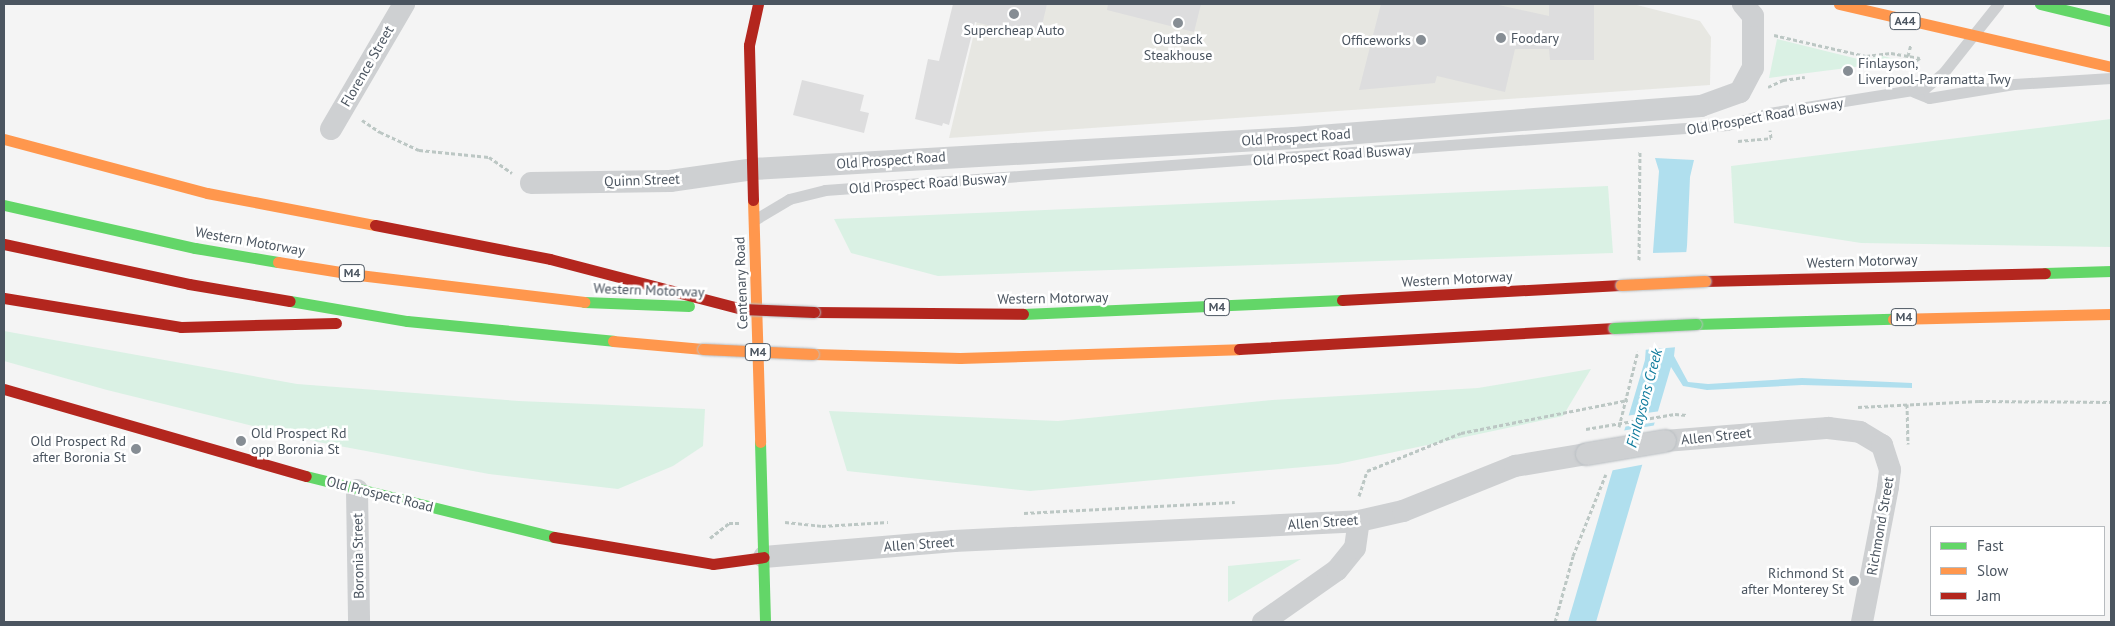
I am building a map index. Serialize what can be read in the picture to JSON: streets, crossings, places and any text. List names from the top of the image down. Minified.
{"streets":{"main road":["A44","Old Prospect Road","Western Motorway","M4","Centenary Road"],"street":["Florence Street","Quinn Street","Allen Street","Richmond Street","Boronia Street"],"lane":["Old Prospect Road Busway"]},"crossings":[["A44","Old Prospect Road Busway"],["Old Prospect Road Busway","Centenary Road"],["Old Prospect Road","Quinn Street"],["Old Prospect Road","Centenary Road"],["Old Prospect Road","Allen Street"],["Old Prospect Road","Boronia Street"],["Quinn Street","Centenary Road"],["Centenary Road","Allen Street"],["Allen Street","Richmond Street"]],"water":["Finlaysons Creek"],"places":["Supercheap Auto","Outback Steakhouse","Foodary","Officeworks","Finlayson, Liverpool-Parramatta Twy","Old Prospect Rd opp Boronia St","Old Prospect Rd after Boronia St","Richmond St after Monterey St"],"legend":["Fast","Slow","Jam"]}
